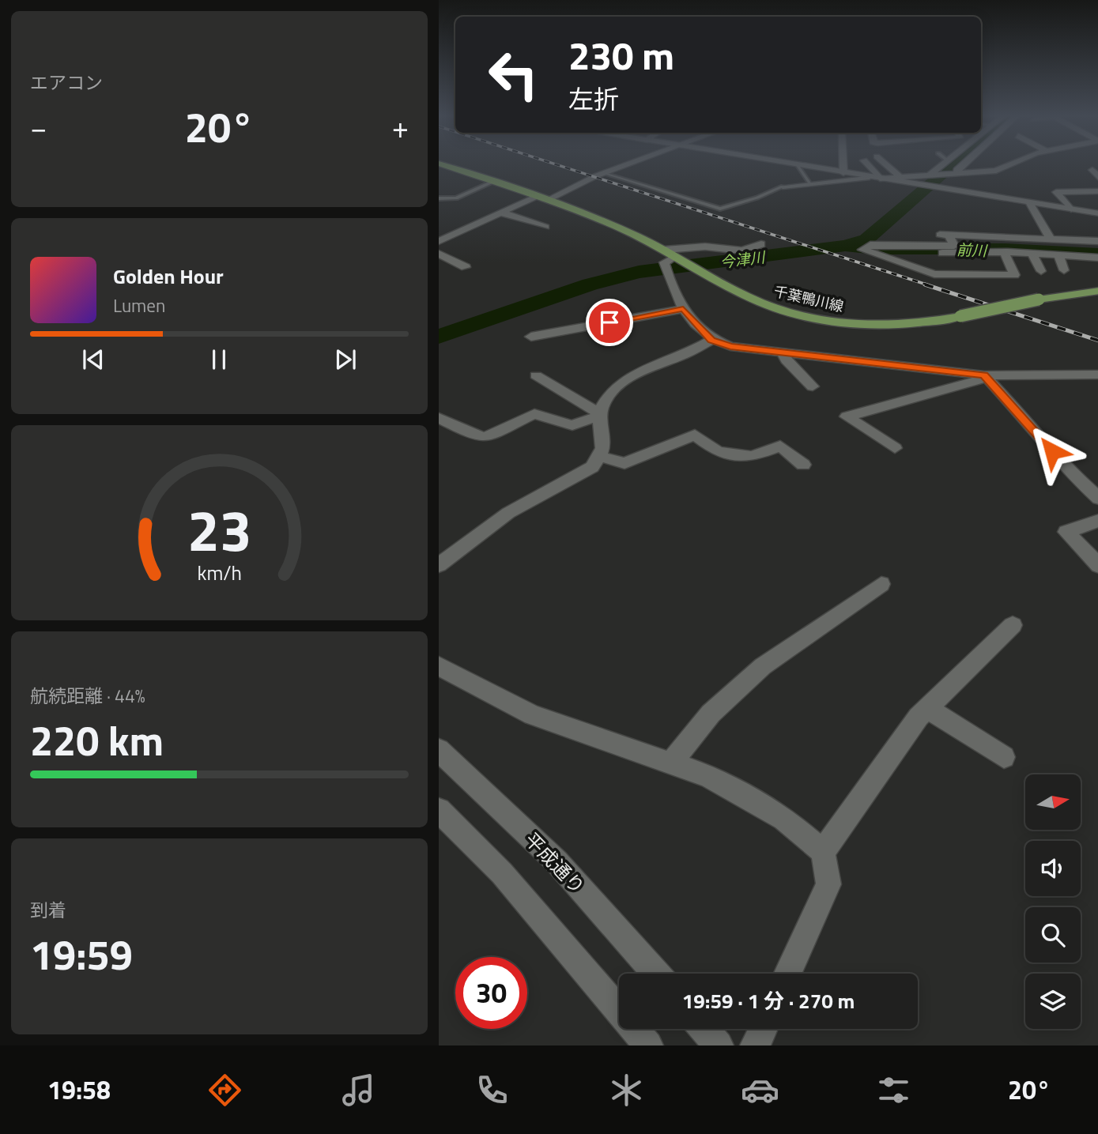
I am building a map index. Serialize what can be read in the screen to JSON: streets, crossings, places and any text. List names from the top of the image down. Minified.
{"streets":{"main road":["千葉鴨川線"],"street":["平成通り"]},"water":["前川","今津川"],"north":"right","page":{"tile":["エアコン",["航続距離 · 44%","220 km"],["到着","19:59"]],"turn":["230 m","左折"],"heat":["−","20°","+"],"song":["Golden Hour","Lumen"],"limit":"30","trip":"19:59 · 1 分 · 270 m","tabs":["19:58","20°"],"gauge":["23","km/h"]}}
